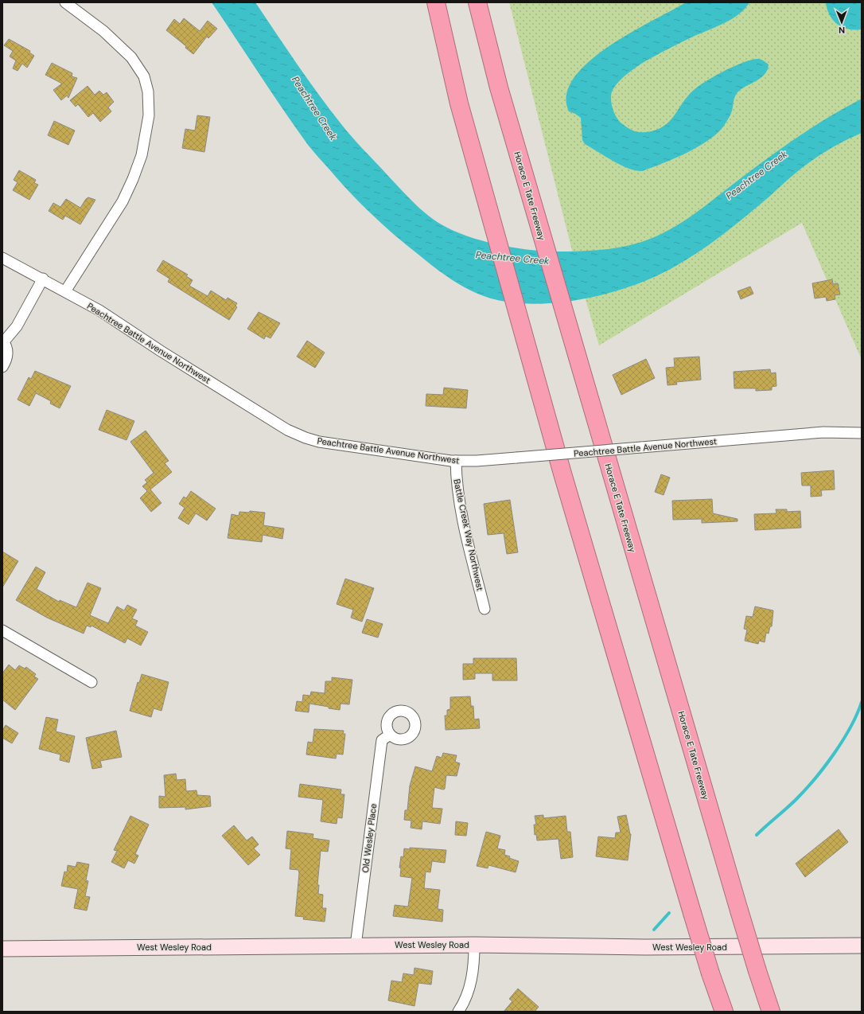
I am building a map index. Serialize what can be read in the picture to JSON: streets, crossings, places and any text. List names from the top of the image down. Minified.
{"streets":{"highway":["Horace E Tate Freeway"],"street":["Peachtree Battle Avenue Northwest","Battle Creek Way Northwest","Old Wesley Place","West Wesley Road"]},"crossings":[["Peachtree Battle Avenue Northwest","Battle Creek Way Northwest"],["Old Wesley Place","West Wesley Road"]],"water":["Peachtree Creek"],"north":"bottom"}
